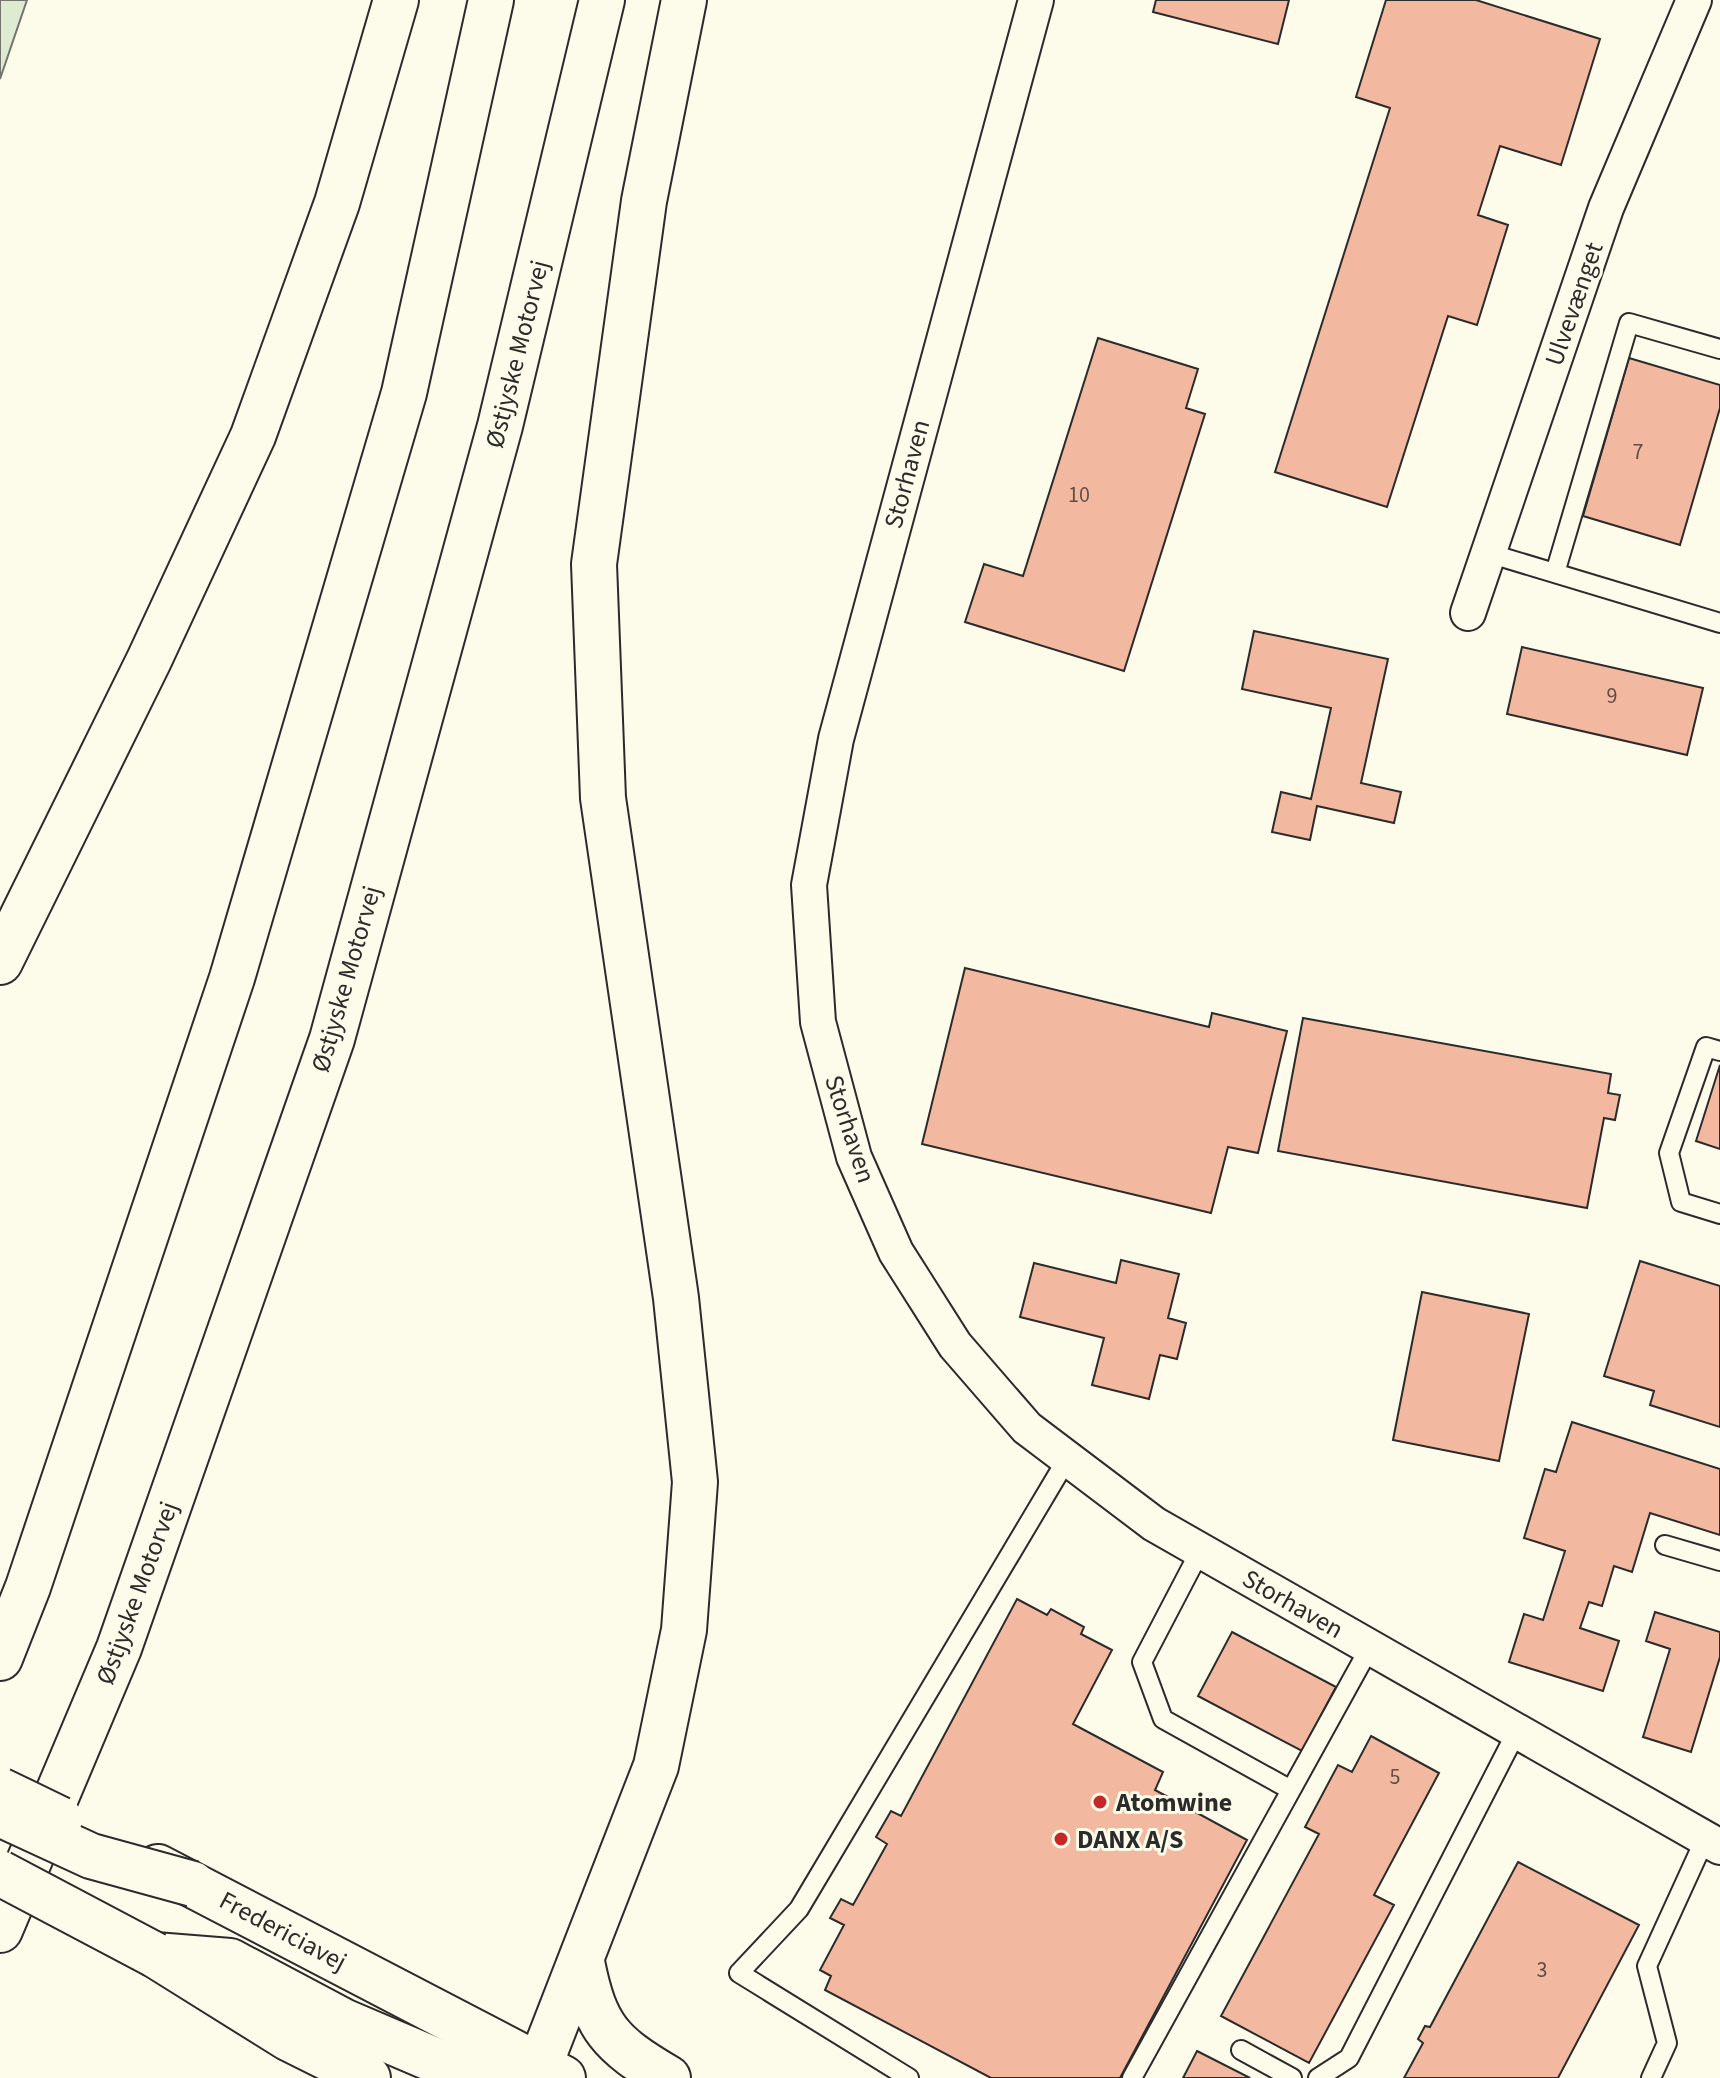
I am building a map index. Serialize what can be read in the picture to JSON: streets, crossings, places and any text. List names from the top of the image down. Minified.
{"streets":{"main road":["Østjyske Motorvej","Fredericiavej"],"street":["Ulvevænget","Storhaven"]},"places":["Atomwine","DANX A/S"],"house_numbers":["7","10","9","5","3"]}
